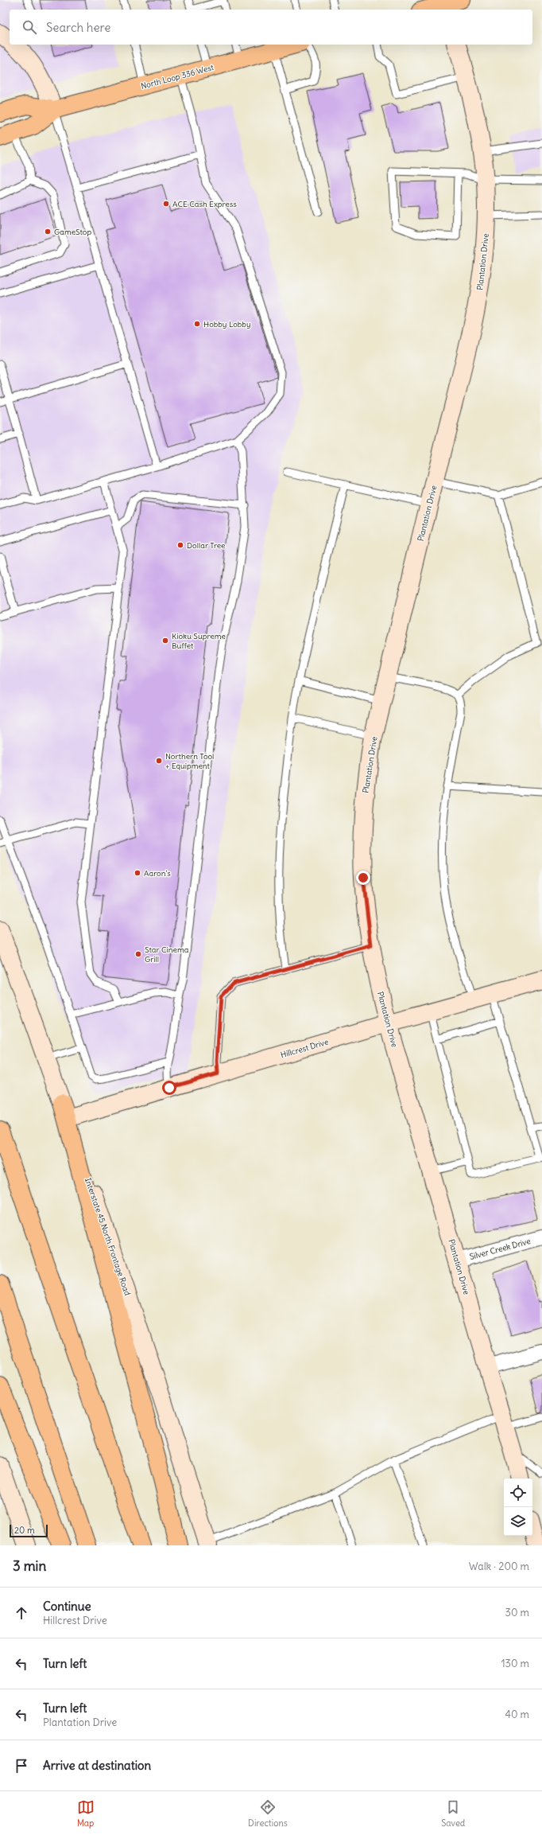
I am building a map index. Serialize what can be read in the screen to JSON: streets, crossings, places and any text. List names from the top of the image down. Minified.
{"streets":{"main road":["North Loop 336 West"],"street":["Plantation Drive","Hillcrest Drive","Interstate 45 North Frontage Road","Silver Creek Drive"]},"crossings":[["Plantation Drive","Hillcrest Drive"],["Plantation Drive","Silver Creek Drive"],["Hillcrest Drive","Interstate 45 North Frontage Road"]],"places":["ACE Cash Express","GameStop","Hobby Lobby","Dollar Tree","Kioku Supreme Buffet","Northern Tool + Equipment","Aaron's","Star Cinema Grill"],"scale_bar":"20 m","page":{"search":"Search here","scale":"20 m","heading":["3 min","Walk · 200 m"],"list":[["Continue","Hillcrest Drive","30 m"],["Turn left","130 m"],["Turn left","Plantation Drive","40 m"],"Arrive at destination"],"nav":["Map","Directions","Saved"]}}
